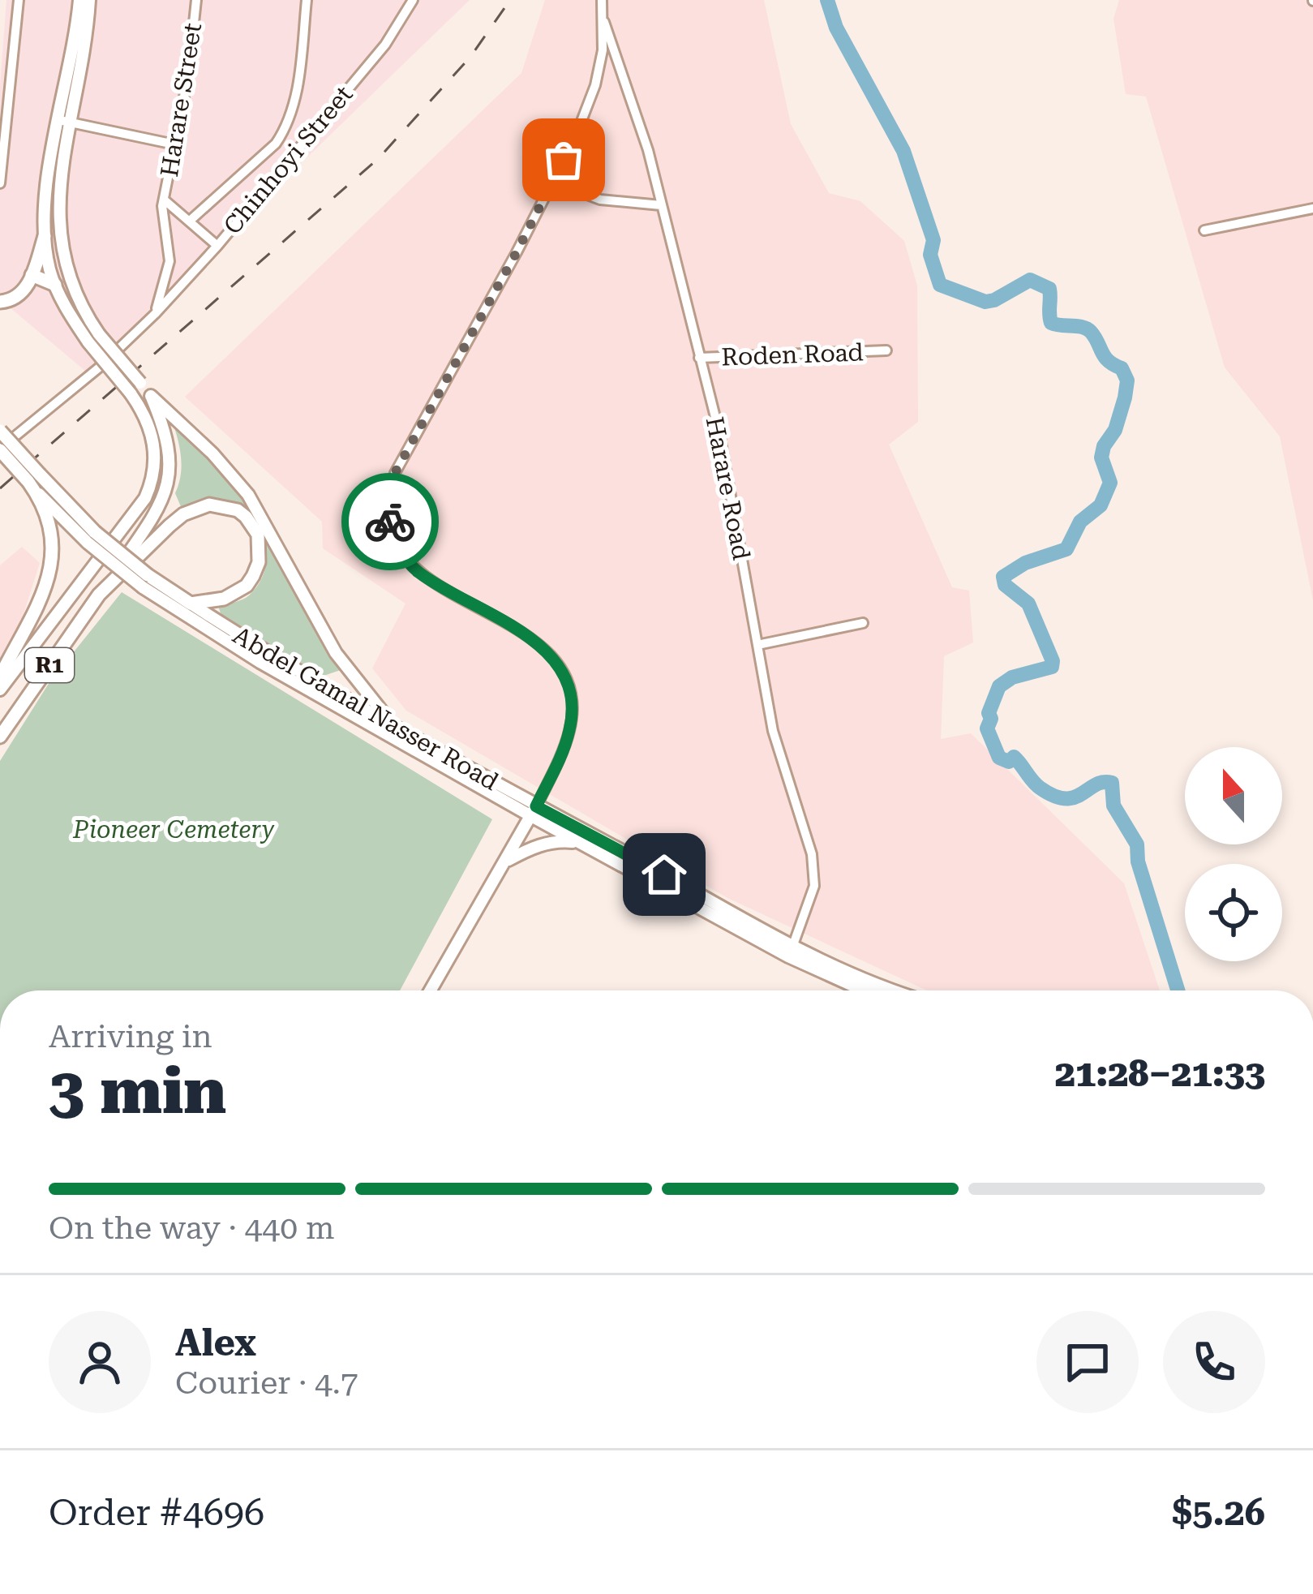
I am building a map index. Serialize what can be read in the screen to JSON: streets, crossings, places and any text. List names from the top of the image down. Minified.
{"streets":{"highway":["R1","Abdel Gamal Nasser Road"],"street":["Harare Street","Chinhoyi Street","Roden Road","Harare Road"]},"crossings":[["Harare Street","Chinhoyi Street"],["Chinhoyi Street","Abdel Gamal Nasser Road"],["Roden Road","Harare Road"],["Harare Road","Abdel Gamal Nasser Road"]],"parks":["Pioneer Cemetery"],"north":"top","page":{"heading":["3 min","Arriving in","21:28–21:33"],"panel":["Alex","Courier · 4.7","Order #4696","$5.26"],"bar":"On the way · 440 m"}}
